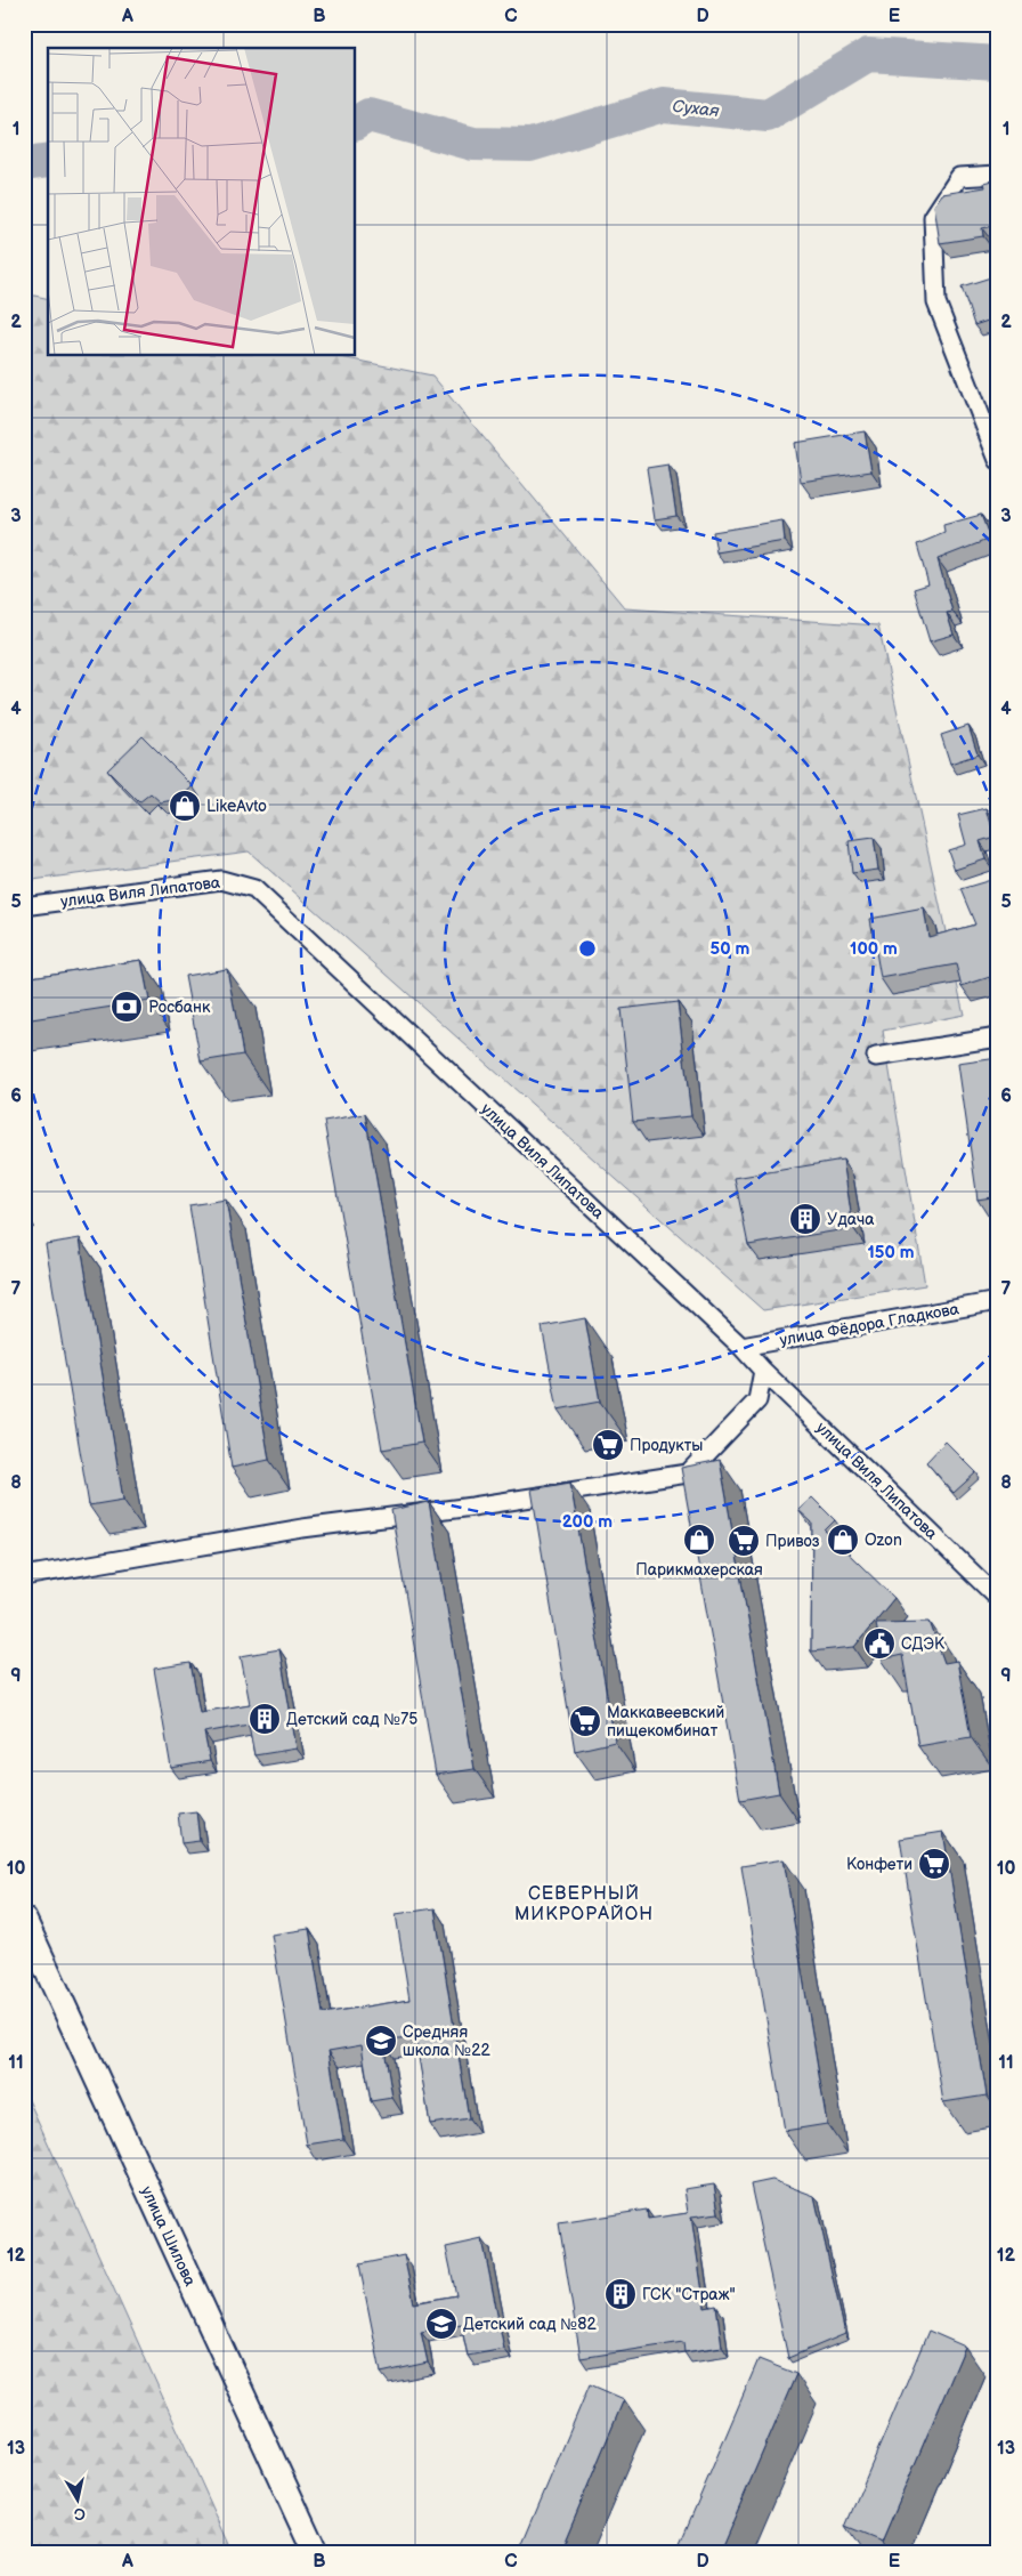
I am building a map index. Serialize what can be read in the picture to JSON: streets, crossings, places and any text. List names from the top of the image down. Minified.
{"streets":{"main road":["улица Шилова"],"street":["улица Виля Липатова","улица Фёдора Гладкова"]},"crossings":[["улица Виля Липатова","улица Фёдора Гладкова"]],"districts":["СЕВЕРНЫЙ МИКРОРАЙОН"],"water":["Сухая"],"places":{"shop":["LikeAvto","Парикмахерская","Ozon"],"bank":["Росбанк"],"building":["Удача","Детский сад №75","ГСК \"Страж\""],"supermarket":["Продукты","Привоз","Маккавеевский пищекомбинат","Конфети"],"public building":["СДЭК"],"school or university":["Средняя школа №22","Детский сад №82"]},"north":"bottom","grid":{"columns":["A","B","C","D","E"],"rows":["1","2","3","4","5","6","7","8","9","10","11","12","13"]},"rings":["50 m","100 m","150 m","200 m"]}
